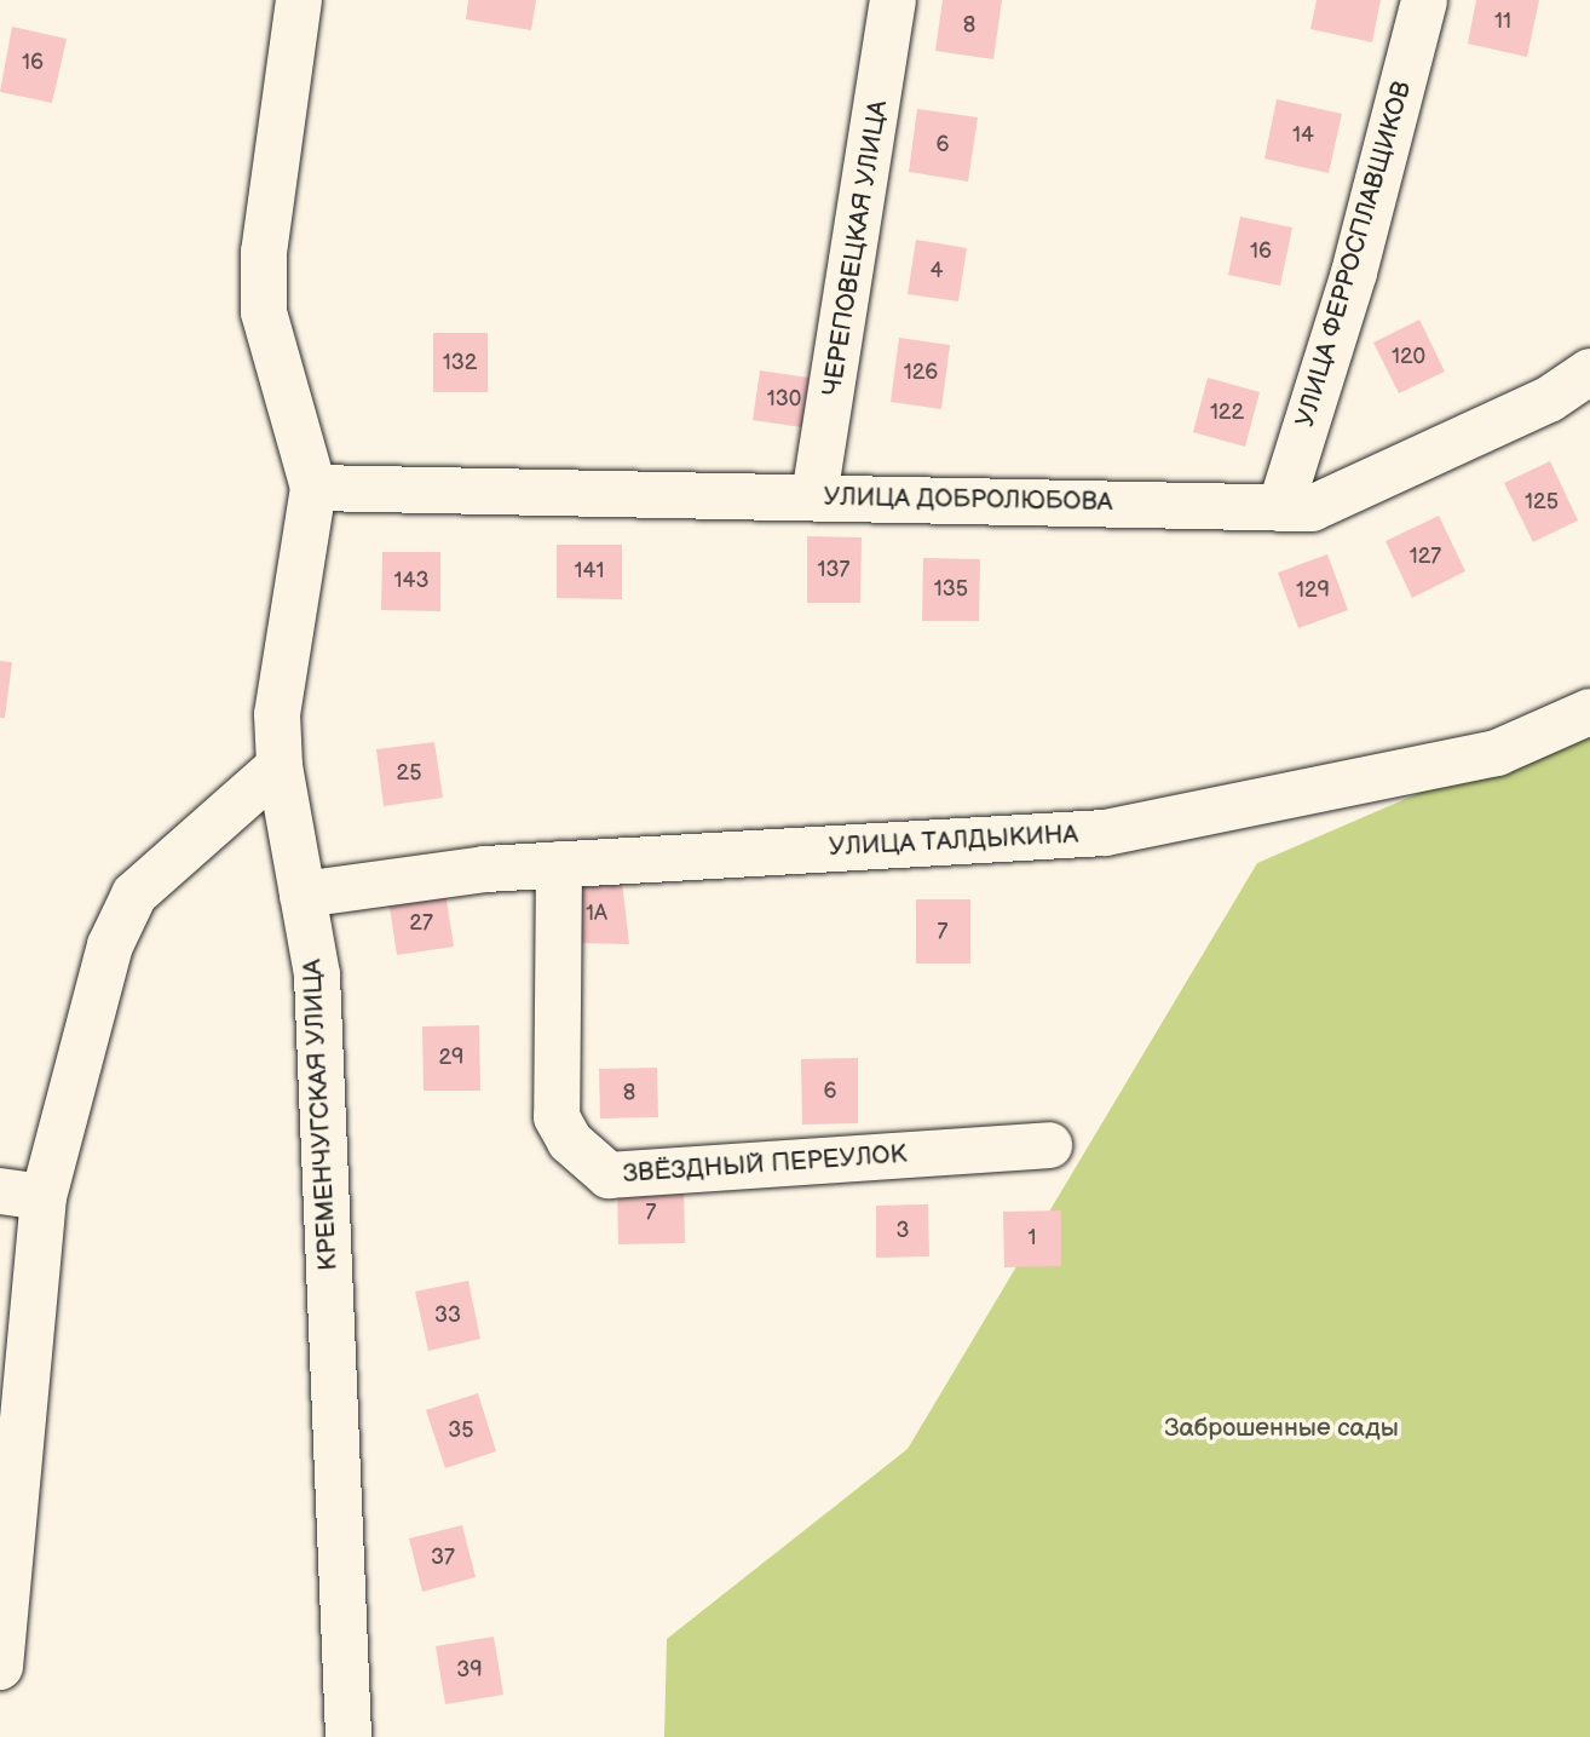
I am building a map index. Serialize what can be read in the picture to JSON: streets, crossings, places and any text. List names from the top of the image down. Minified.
{"streets":{"street":["ЧЕРЕПОВЕЦКАЯ УЛИЦА","УЛИЦА ФЕРРОСПЛАВЩИКОВ","УЛИЦА ДОБРОЛЮБОВА","УЛИЦА ТАЛДЫКИНА","КРЕМЕНЧУГСКАЯ УЛИЦА","ЗВЁЗДНЫЙ ПЕРЕУЛОК"]},"crossings":[["ЧЕРЕПОВЕЦКАЯ УЛИЦА","УЛИЦА ДОБРОЛЮБОВА"],["УЛИЦА ФЕРРОСПЛАВЩИКОВ","УЛИЦА ДОБРОЛЮБОВА"],["УЛИЦА ДОБРОЛЮБОВА","КРЕМЕНЧУГСКАЯ УЛИЦА"],["УЛИЦА ТАЛДЫКИНА","КРЕМЕНЧУГСКАЯ УЛИЦА"],["УЛИЦА ТАЛДЫКИНА","ЗВЁЗДНЫЙ ПЕРЕУЛОК"]],"parks":["Заброшенные сады"],"house_numbers":["11","8","16","14","6","16","4","120","132","126","130","122","125","127","137","141","143","135","129","25","1А","27","7","29","6","8","7","3","1","33","35","37","39"]}
